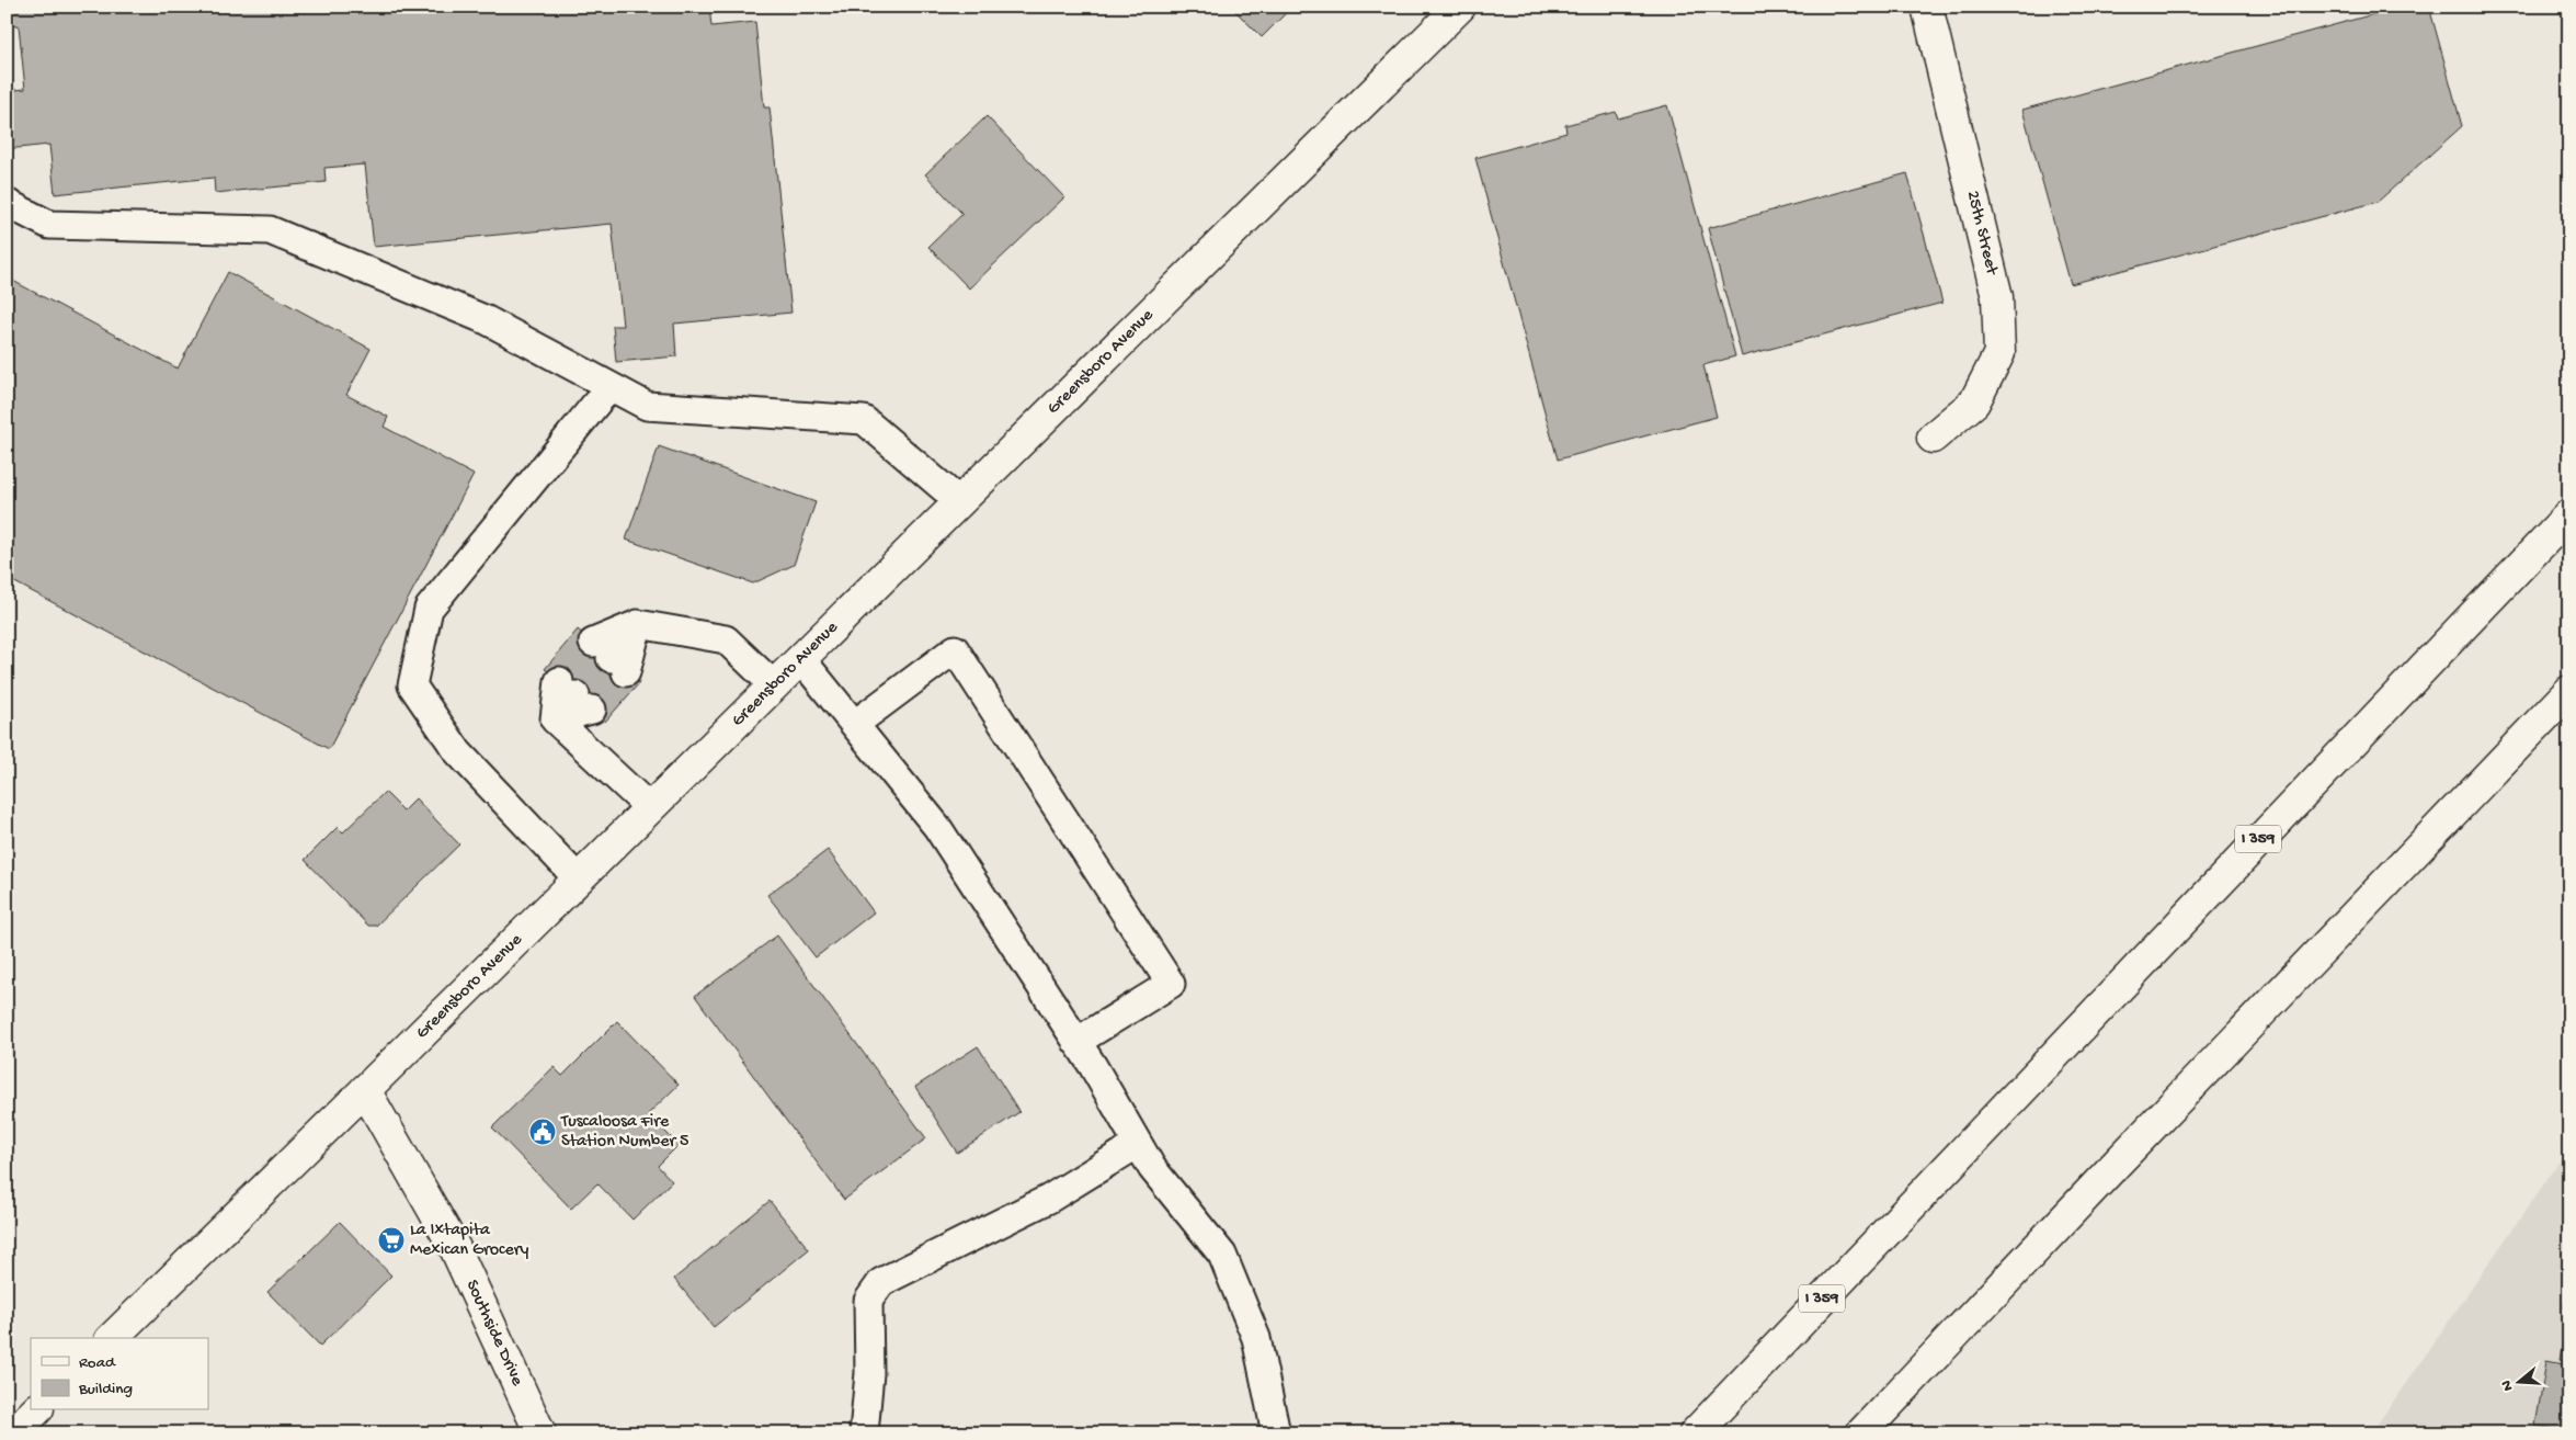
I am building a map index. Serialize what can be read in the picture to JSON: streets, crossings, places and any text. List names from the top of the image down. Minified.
{"streets":{"main road":["25th Street","Greensboro Avenue","I 359","Southside Drive"]},"crossings":[["Greensboro Avenue","Southside Drive"]],"places":{"public building":["Tuscaloosa Fire Station Number 5"],"supermarket":["La Ixtapita Mexican Grocery"]},"legend":["Road","Building"],"north":"left"}
